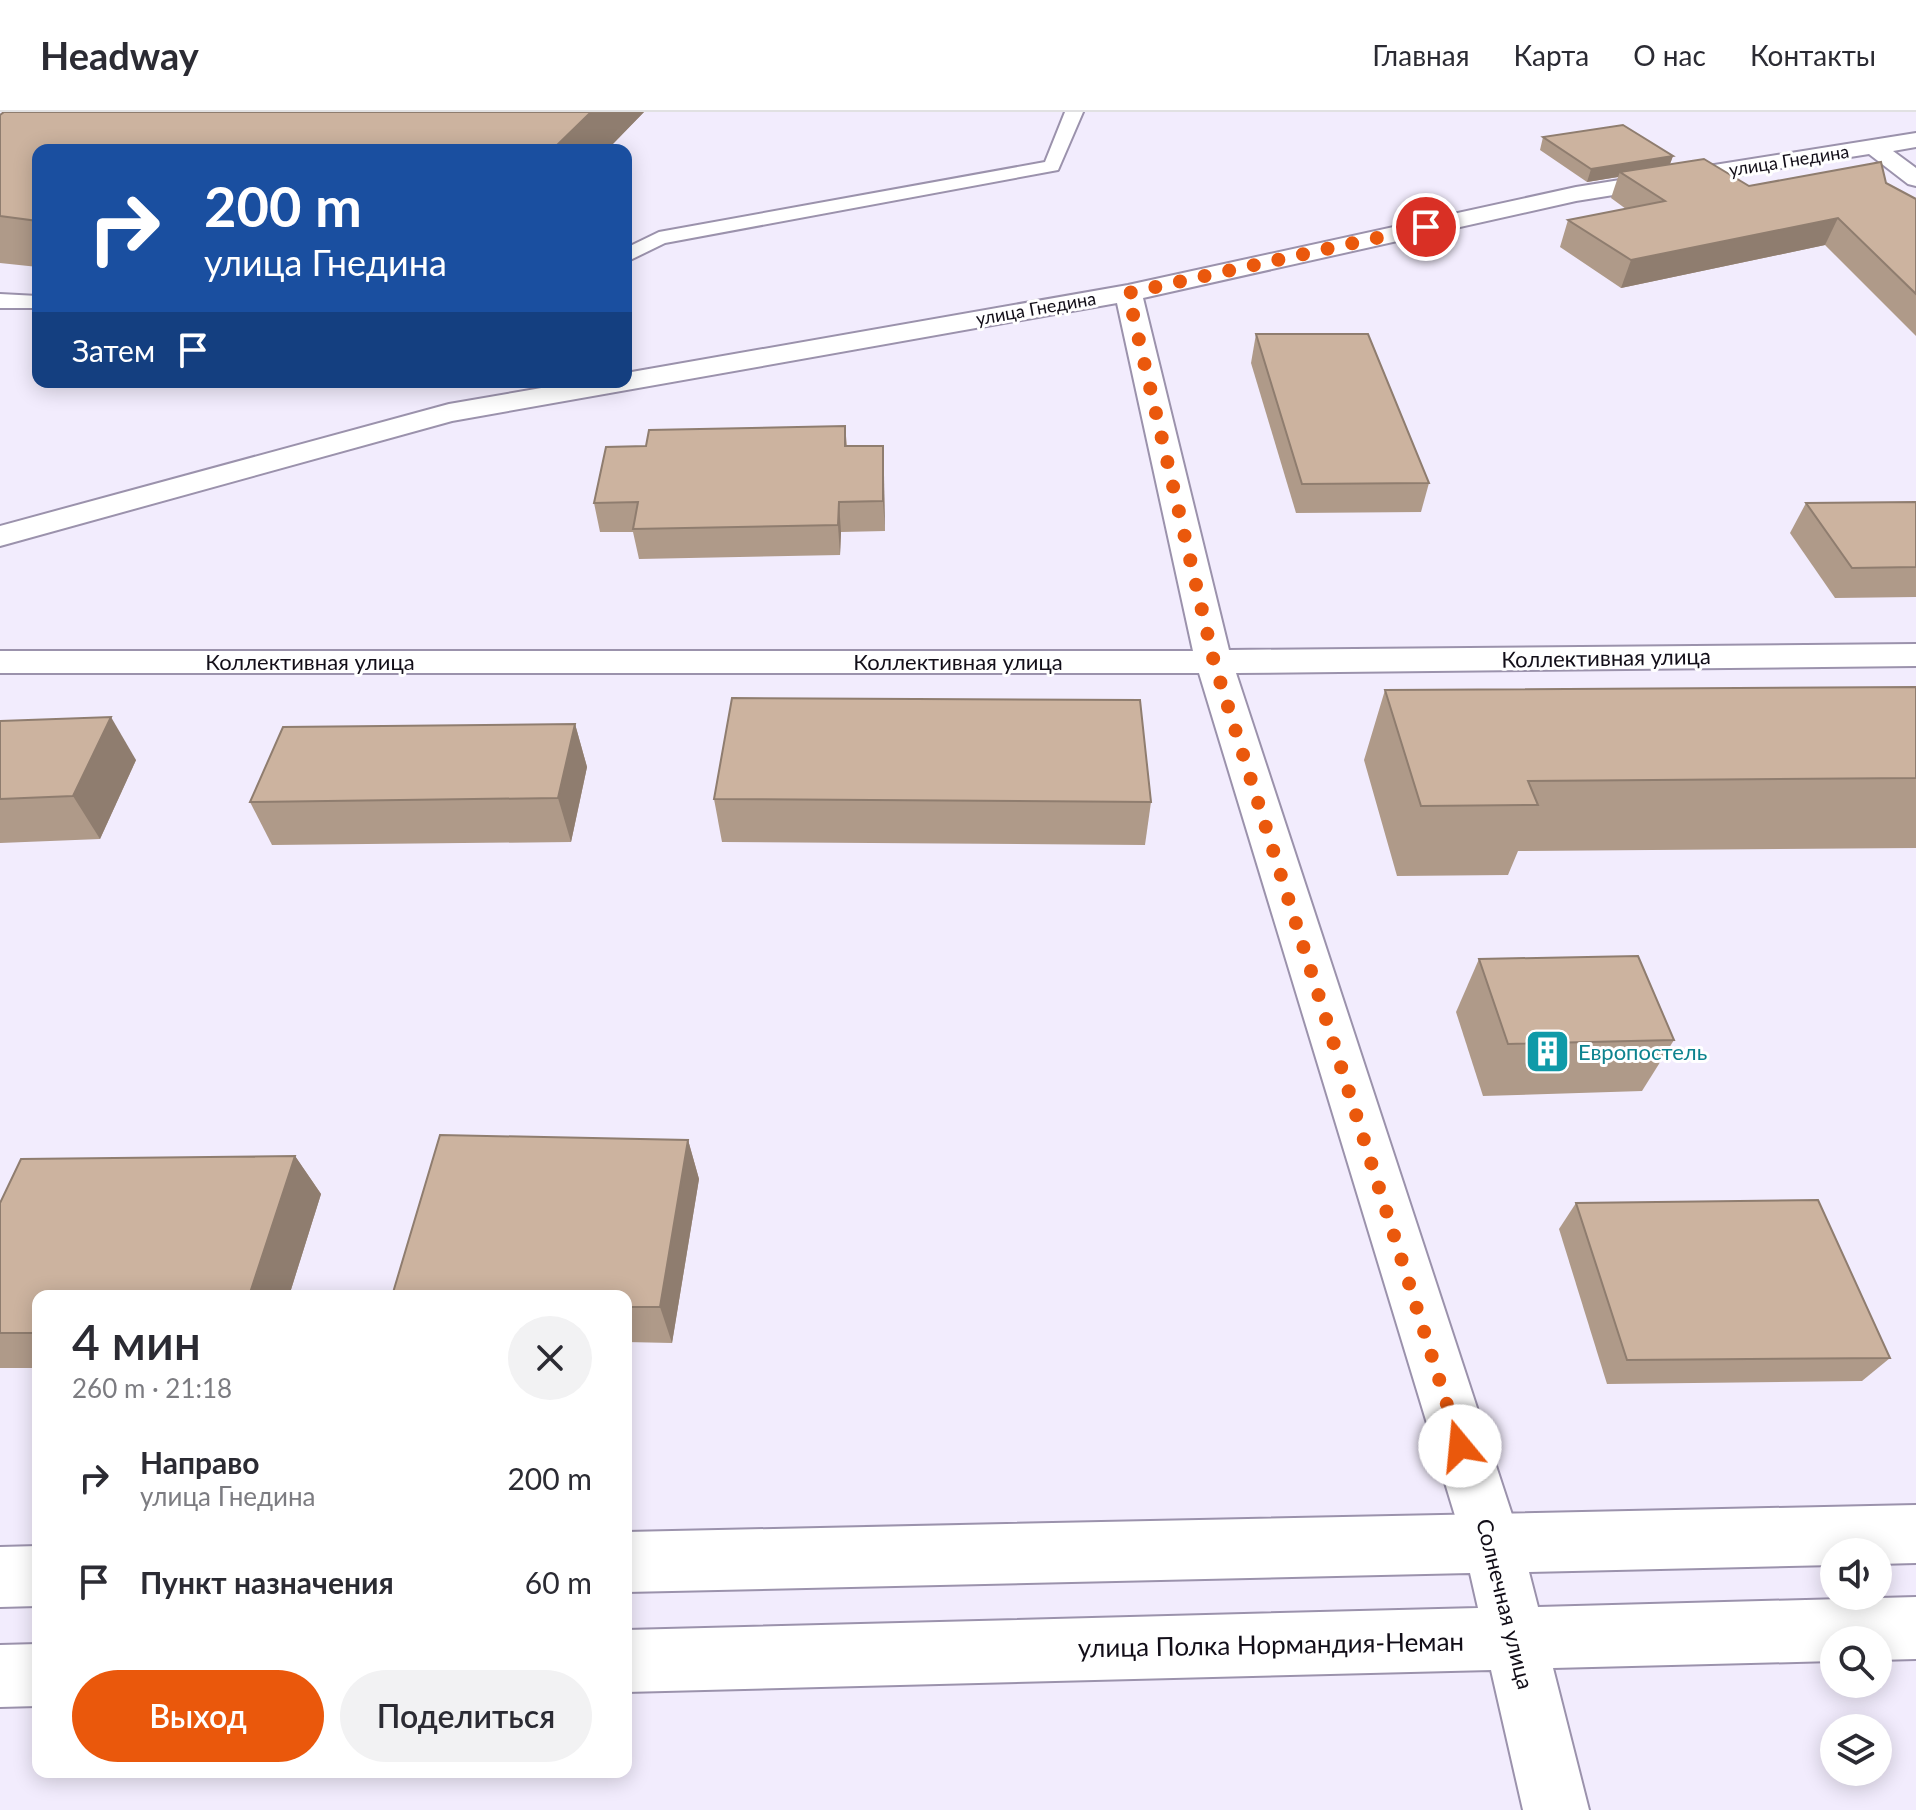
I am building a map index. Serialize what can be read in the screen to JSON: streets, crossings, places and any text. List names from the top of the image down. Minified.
{"streets":{"street":["улица Гнедина","Коллективная улица","Солнечная улица","улица Полка Нормандия-Неман"]},"crossings":[["улица Гнедина","Солнечная улица"],["Коллективная улица","Солнечная улица"],["Солнечная улица","улица Полка Нормандия-Неман"]],"places":{"building":["Европостель"]},"page":{"header":"Headway","nav":["Главная","Карта","О нас","Контакты"],"turn":["200 m","улица Гнедина"],"then":"Затем","heading":["4 мин","260 m · 21:18"],"list":[{"name":"Направо","note":"улица Гнедина","value":"200 m"},{"name":"Пункт назначения","value":"60 m"}],"buttons":["Выход","Поделиться"]}}
